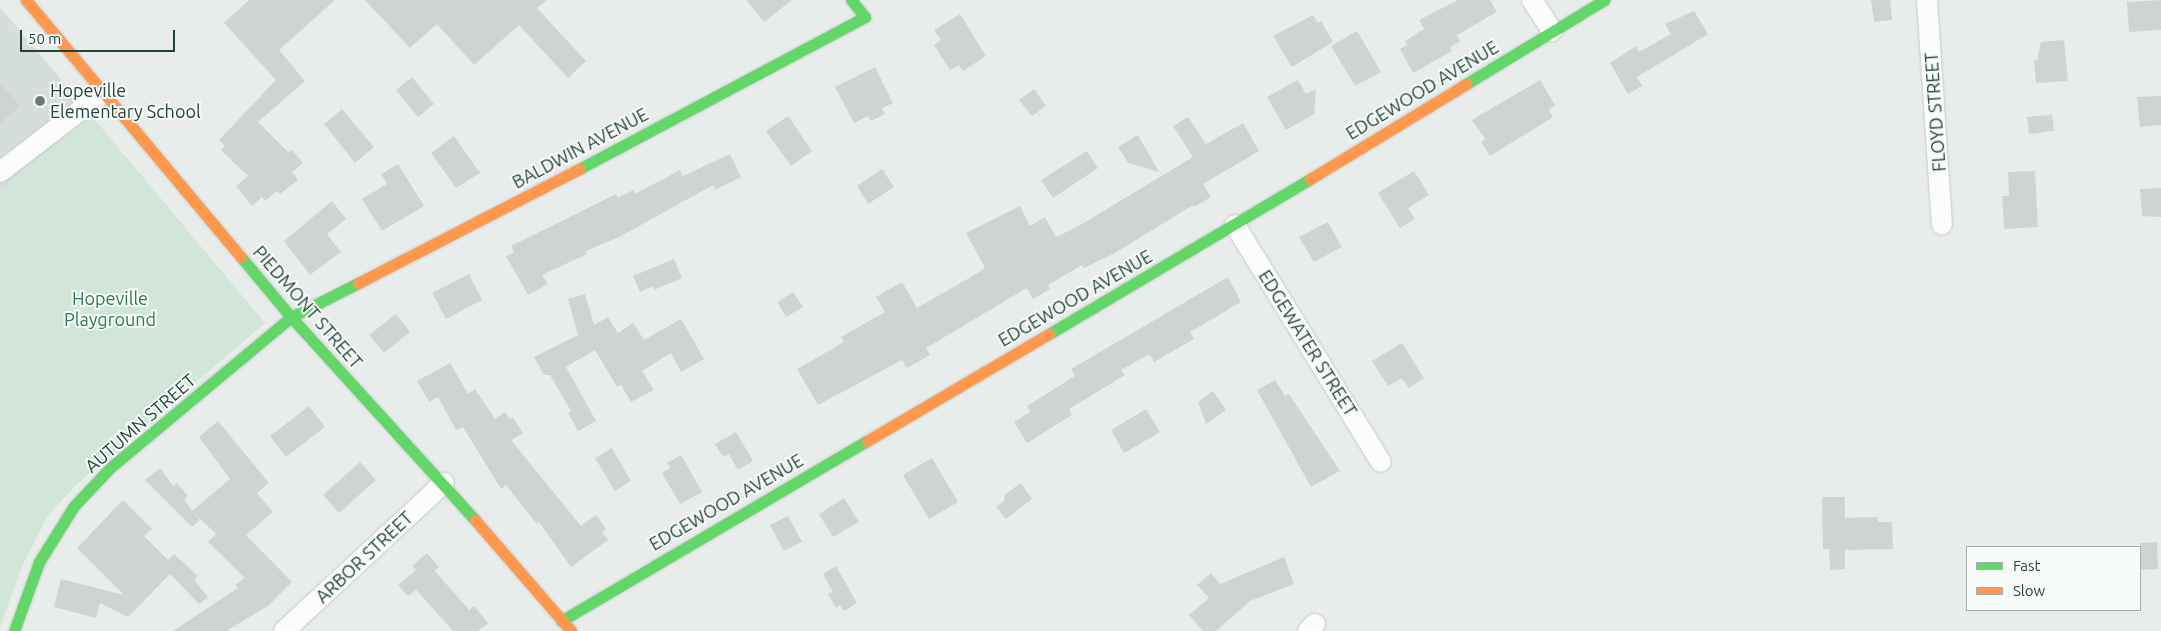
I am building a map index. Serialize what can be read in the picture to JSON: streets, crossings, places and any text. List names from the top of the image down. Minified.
{"streets":{"street":["EDGEWOOD AVENUE","FLOYD STREET","BALDWIN AVENUE","PIEDMONT STREET","EDGEWATER STREET","AUTUMN STREET","ARBOR STREET"]},"crossings":[["EDGEWOOD AVENUE","PIEDMONT STREET"],["EDGEWOOD AVENUE","EDGEWATER STREET"],["BALDWIN AVENUE","PIEDMONT STREET"],["BALDWIN AVENUE","AUTUMN STREET"],["PIEDMONT STREET","AUTUMN STREET"],["PIEDMONT STREET","ARBOR STREET"]],"parks":["Hopeville Playground"],"places":["Hopeville Elementary School"],"legend":["Fast","Slow"],"scale_bar":"50 m"}
